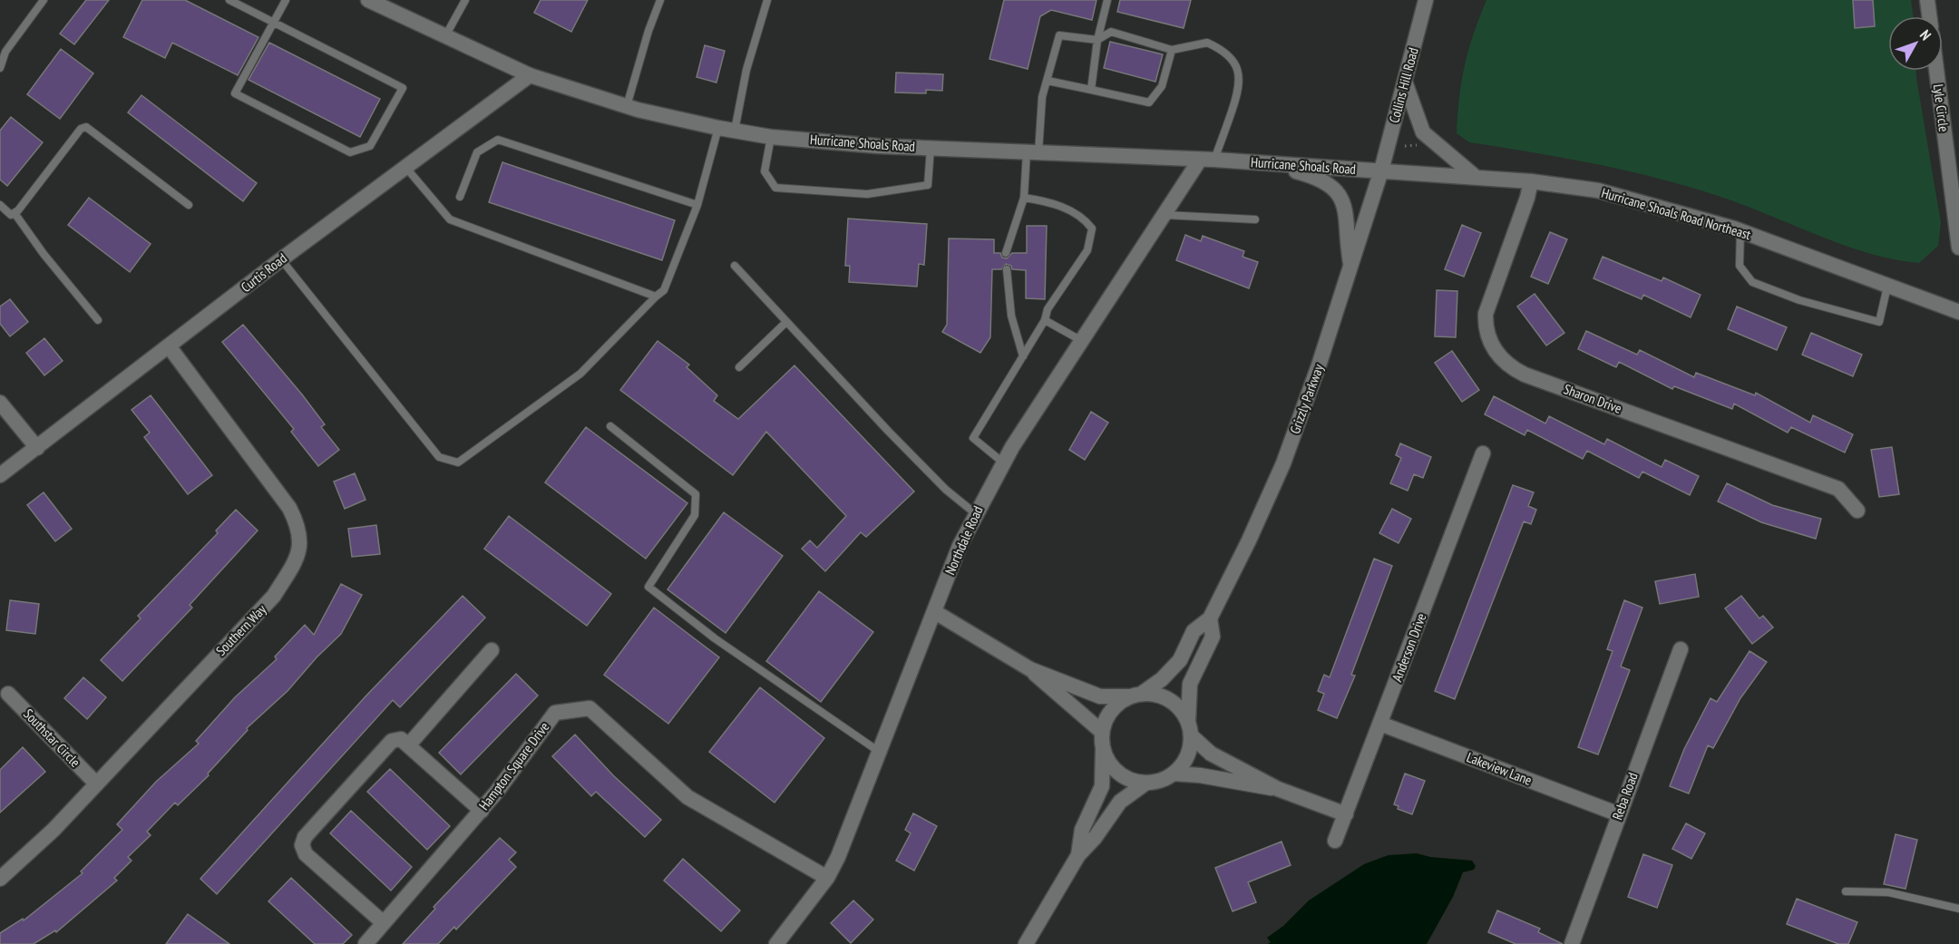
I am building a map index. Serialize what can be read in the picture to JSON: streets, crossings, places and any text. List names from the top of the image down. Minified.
{"streets":{"street":["Collins Hill Road","Lyle Circle","Hurricane Shoals Road","Hurricane Shoals Road Northeast","Curtis Road","Grizzly Parkway","Sharon Drive","Northdale Road","Southern Way","Anderson Drive","Southstar Circle","Hampton Square Drive","Lakeview Lane","Reba Road"]},"crossings":[["Collins Hill Road","Hurricane Shoals Road"],["Collins Hill Road","Hurricane Shoals Road Northeast"],["Collins Hill Road","Grizzly Parkway"],["Hurricane Shoals Road","Hurricane Shoals Road Northeast"],["Hurricane Shoals Road","Curtis Road"],["Hurricane Shoals Road","Grizzly Parkway"],["Hurricane Shoals Road","Northdale Road"],["Hurricane Shoals Road Northeast","Grizzly Parkway"],["Hurricane Shoals Road Northeast","Sharon Drive"],["Curtis Road","Southern Way"],["Northdale Road","Hampton Square Drive"],["Southern Way","Southstar Circle"],["Anderson Drive","Lakeview Lane"],["Lakeview Lane","Reba Road"]],"north":"top right"}
